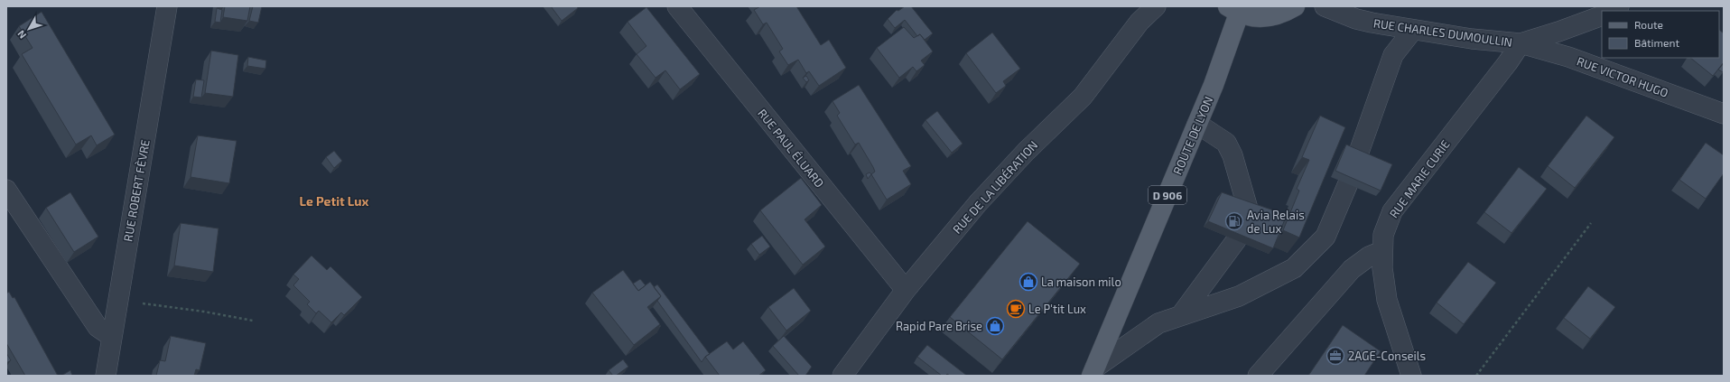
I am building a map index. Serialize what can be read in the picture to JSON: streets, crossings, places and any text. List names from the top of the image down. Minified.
{"streets":{"main road":["ROUTE DE LYON","D 906"],"street":["RUE CHARLES DUMOULLIN","RUE VICTOR HUGO","RUE PAUL ÉLUARD","RUE MARIE CURIE","RUE DE LA LIBÉRATION","RUE ROBERT FÈVRE"]},"crossings":[["RUE CHARLES DUMOULLIN","RUE VICTOR HUGO"],["RUE CHARLES DUMOULLIN","RUE MARIE CURIE"],["RUE VICTOR HUGO","RUE MARIE CURIE"],["RUE PAUL ÉLUARD","RUE DE LA LIBÉRATION"]],"districts":["Le Petit Lux"],"places":{"fuel station":["Avia Relais de Lux"],"shop":["La maison milo","Rapid Pare Brise"],"cafe":["Le P'tit Lux"],"office":["2AGE-Conseils"]},"legend":["Route","Bâtiment"],"north":"bottom left"}
